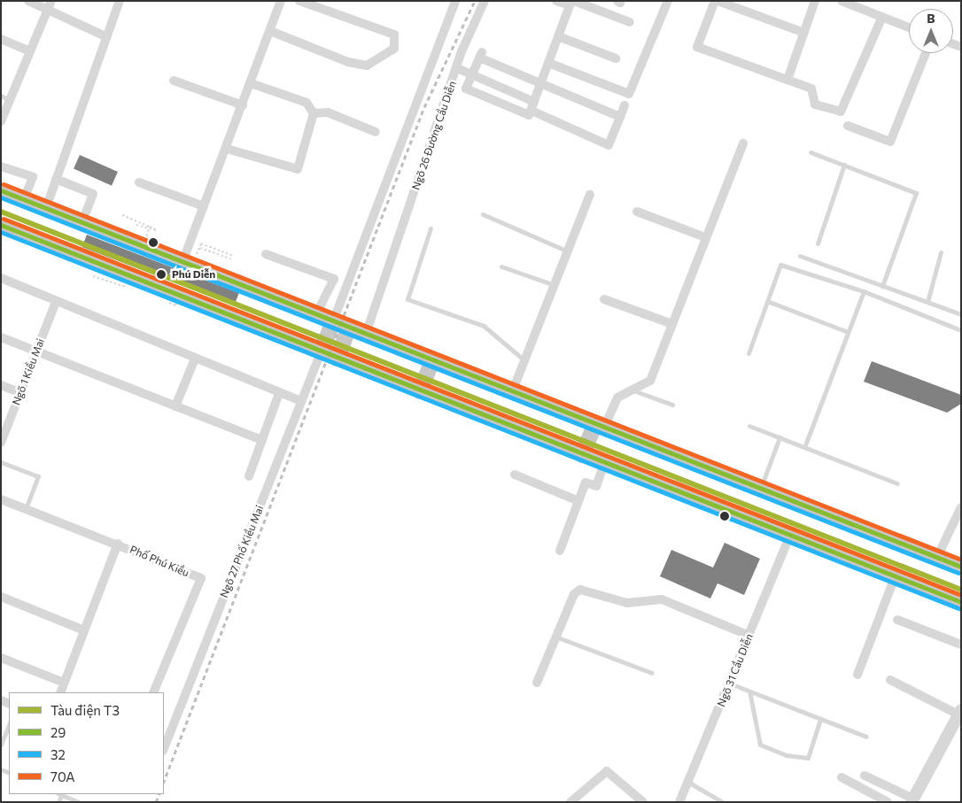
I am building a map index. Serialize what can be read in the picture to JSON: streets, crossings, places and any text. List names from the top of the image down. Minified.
{"streets":{"street":["Ngõ 26 Đường Cầu Diễn","Ngõ 1 Kiều Mai","Ngõ 27 Phố Kiều Mai","Phố Phú Kiều","Ngõ 31 Cầu Diễn"]},"places":["Phú Diễn"],"lines":["transit line 70A","transit line 29","transit line 32","metro line T3"],"legend":["Tàu điện T3","29","32","70A"],"north":"top"}
